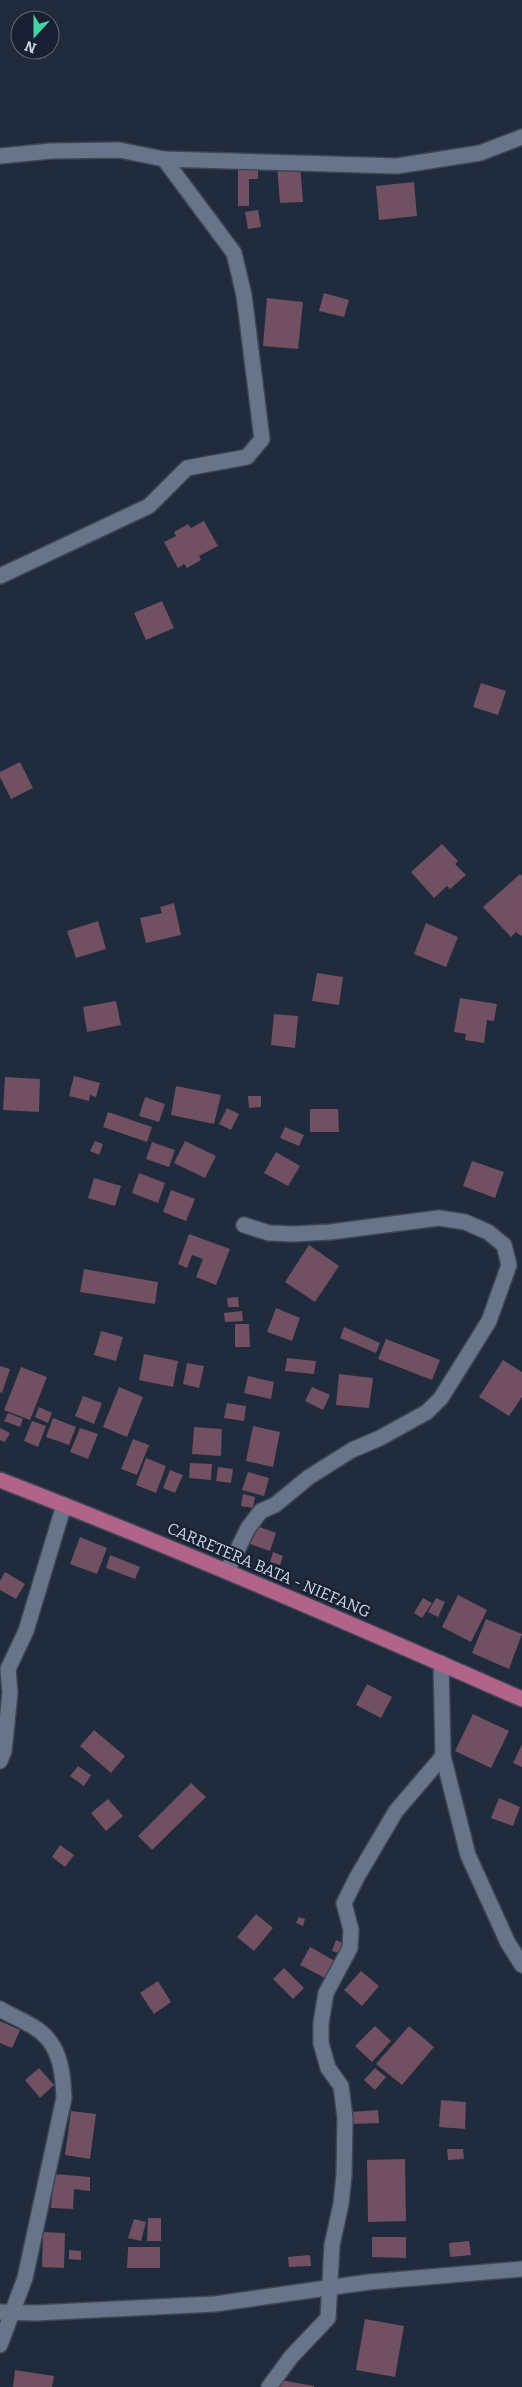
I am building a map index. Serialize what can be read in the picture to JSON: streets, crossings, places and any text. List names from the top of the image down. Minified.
{"streets":{"main road":["CARRETERA BATA - NIEFANG"]},"north":"bottom"}
